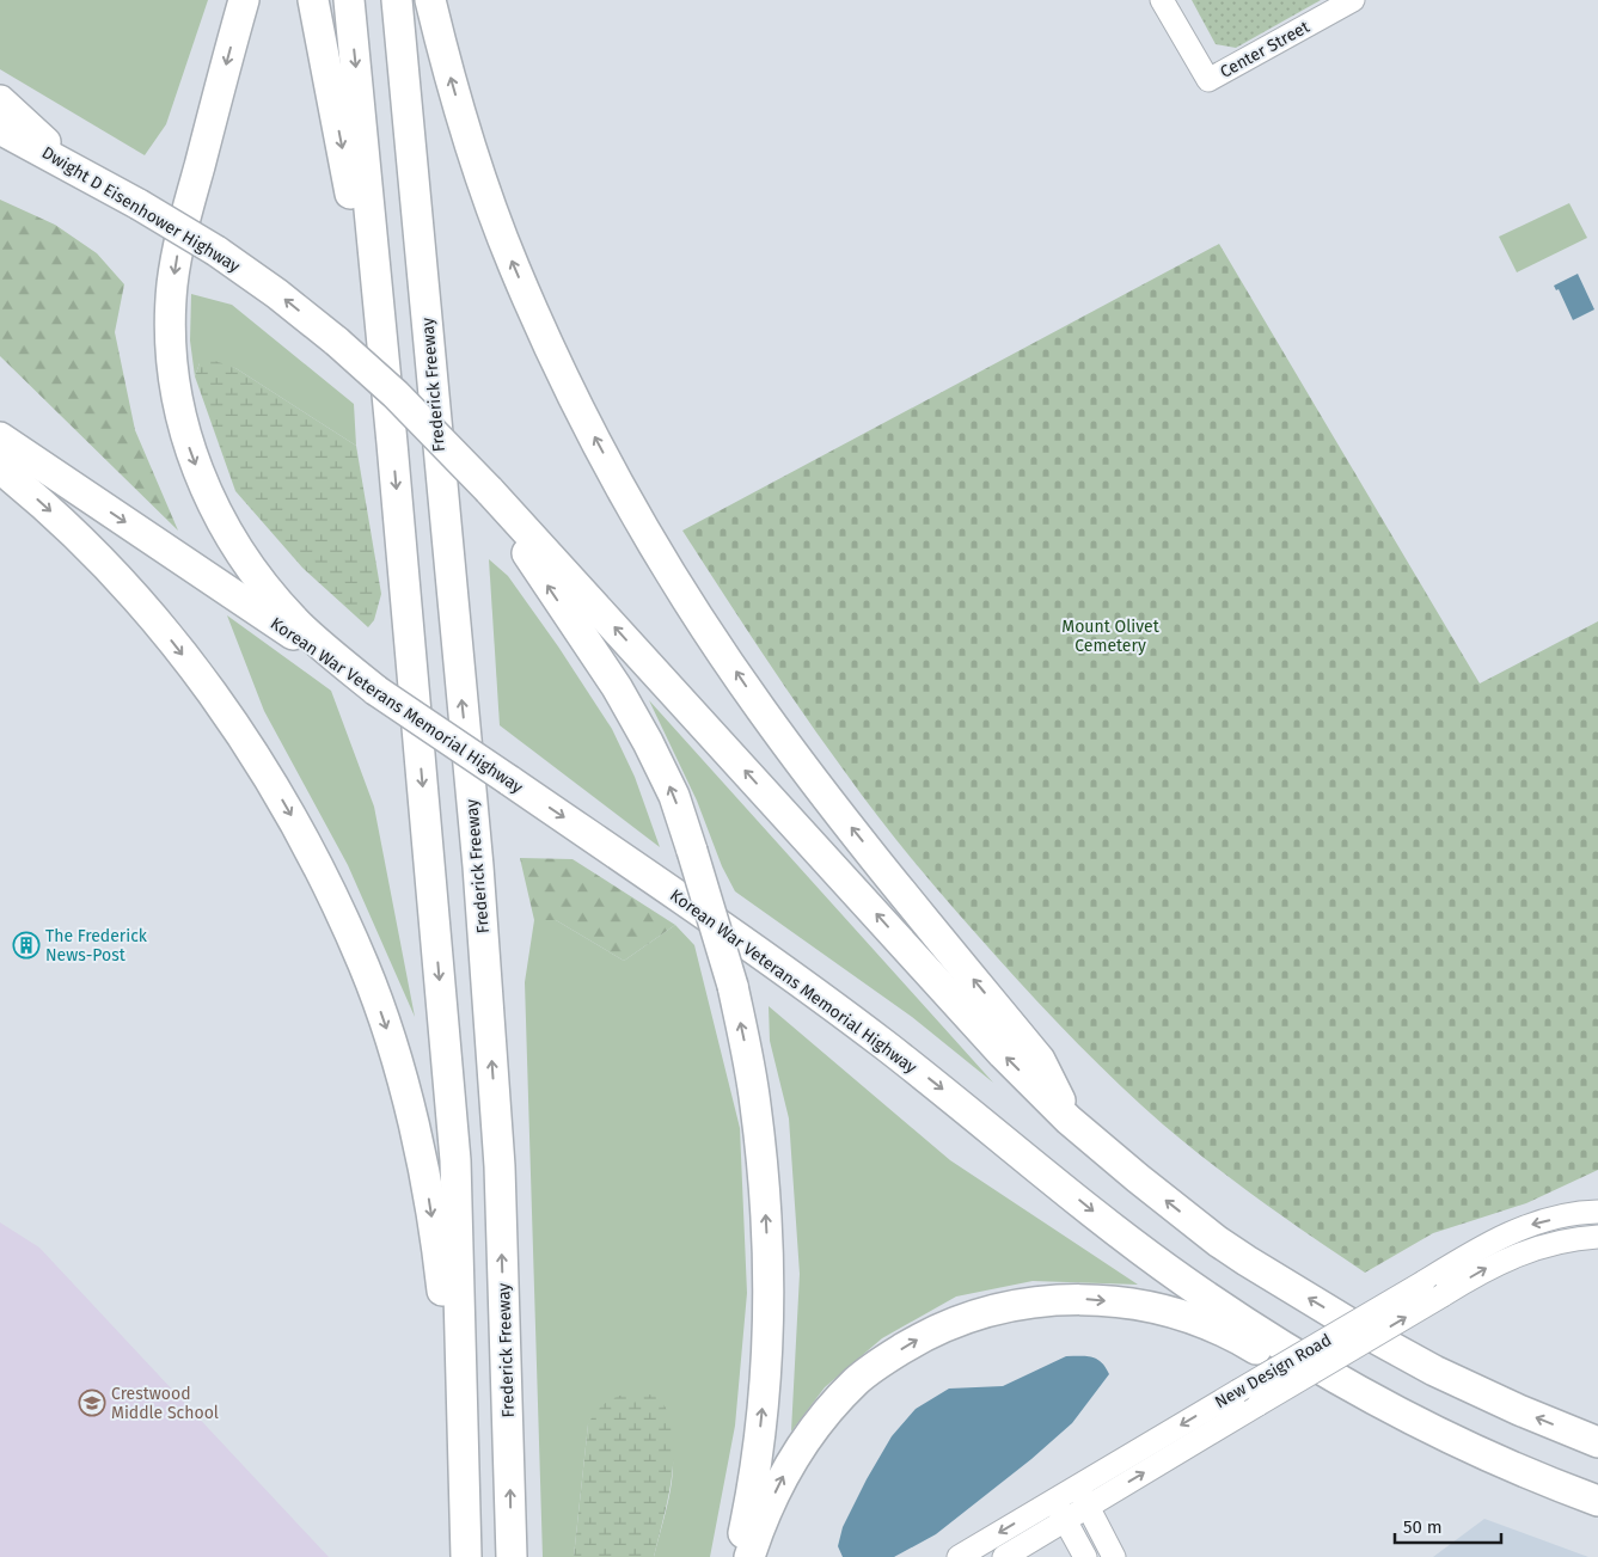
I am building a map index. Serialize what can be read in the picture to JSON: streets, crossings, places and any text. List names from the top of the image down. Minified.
{"streets":{"highway":["Dwight D Eisenhower Highway","Frederick Freeway","Korean War Veterans Memorial Highway"],"main road":["Center Street","New Design Road"]},"parks":["Mount Olivet Cemetery"],"places":{"building":["The Frederick News-Post"],"school or university":["Crestwood Middle School"]},"scale_bar":"50 m"}
